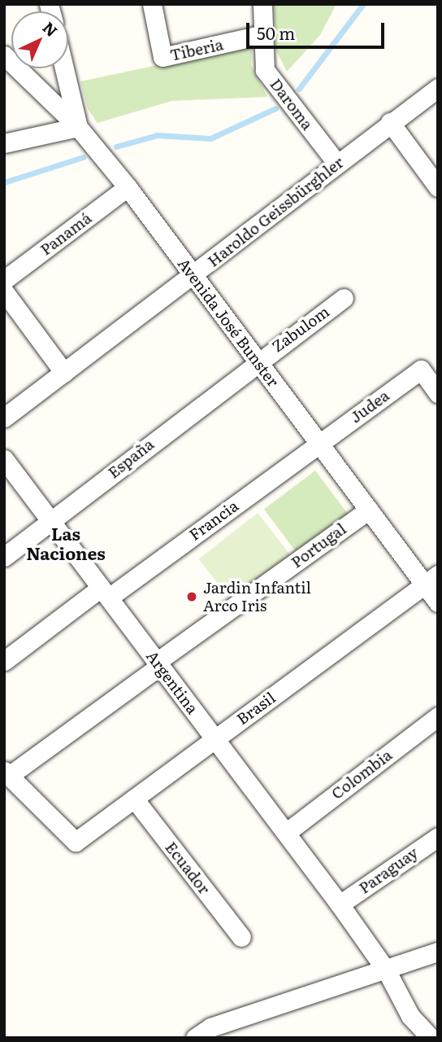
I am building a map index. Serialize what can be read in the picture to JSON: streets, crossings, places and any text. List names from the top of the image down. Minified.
{"streets":{"street":["Tiberia","Daroma","Haroldo Geissbürghler","Panamá","Avenida José Bunster","Zabulom","Judea","España","Francia","Portugal","Argentina","Brasil","Colombia","Ecuador","Paraguay"]},"crossings":[["Tiberia","Daroma"],["Daroma","Haroldo Geissbürghler"],["Haroldo Geissbürghler","Avenida José Bunster"],["Panamá","Avenida José Bunster"],["Avenida José Bunster","Zabulom"],["Avenida José Bunster","Judea"],["Avenida José Bunster","España"],["Avenida José Bunster","Francia"],["Avenida José Bunster","Portugal"],["Avenida José Bunster","Brasil"],["Zabulom","España"],["Judea","Francia"],["España","Argentina"],["Francia","Argentina"],["Portugal","Argentina"],["Portugal","Brasil"],["Argentina","Brasil"],["Argentina","Colombia"],["Argentina","Paraguay"],["Brasil","Ecuador"]],"districts":["Las Naciones"],"places":["Jardin Infantil Arco Iris"],"scale_bar":"50 m","north":"top right"}
